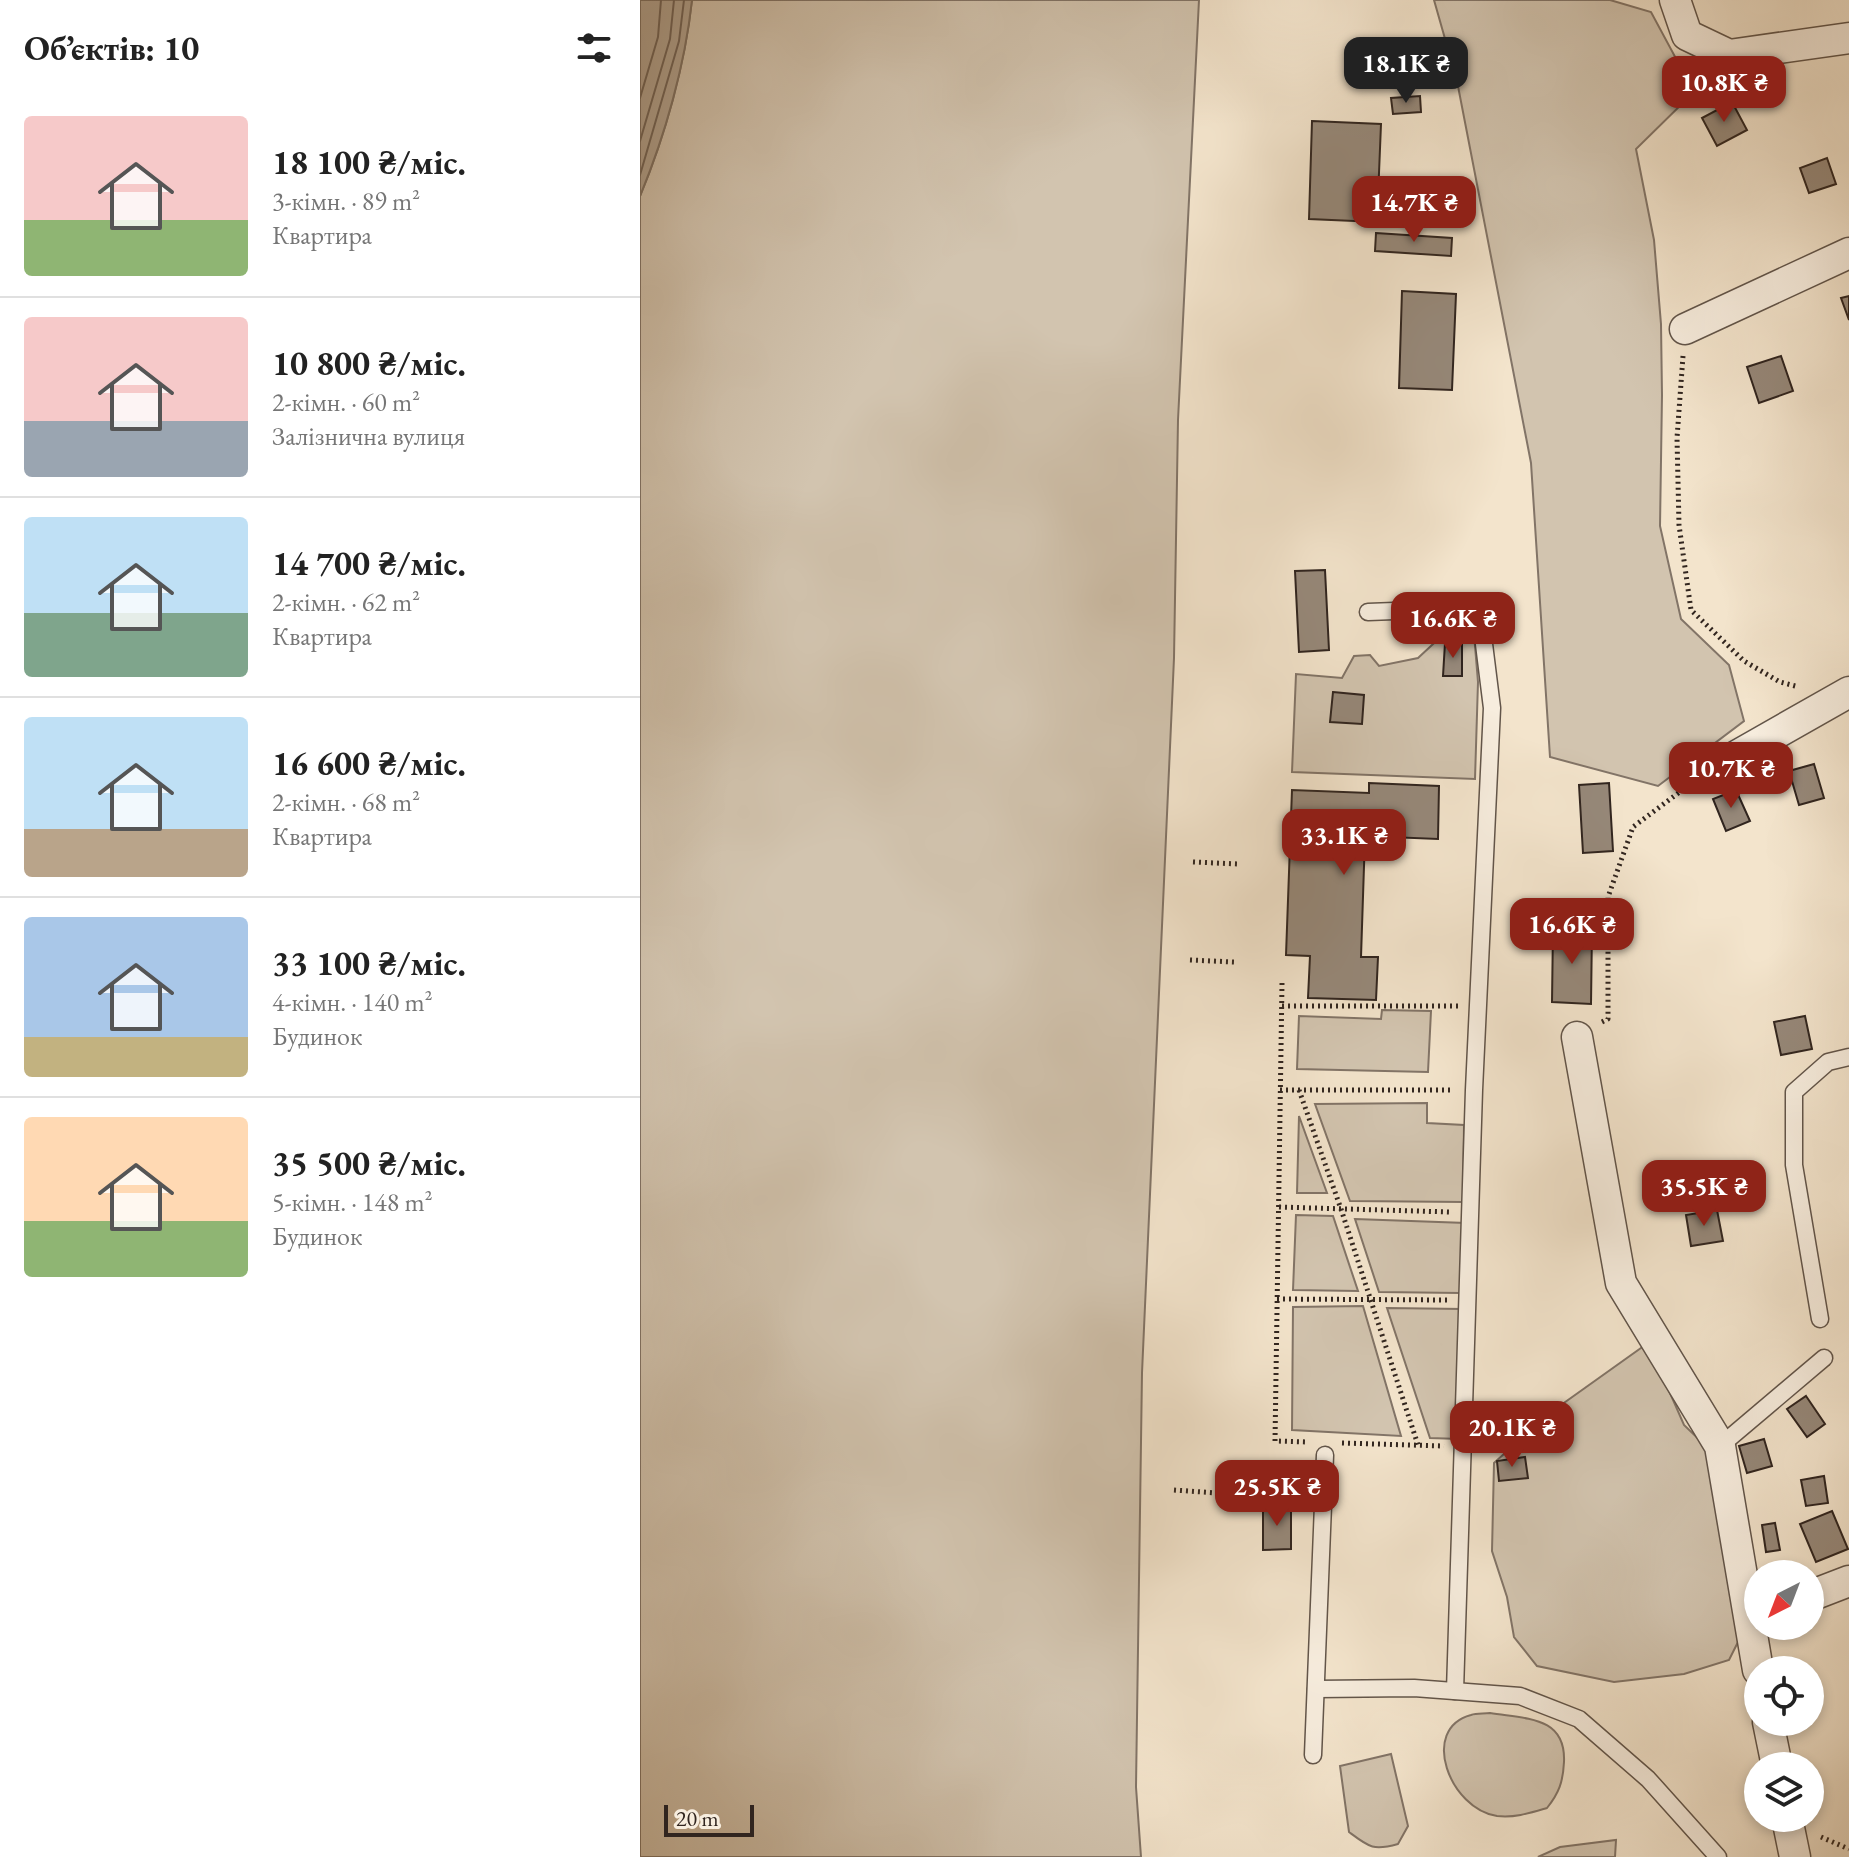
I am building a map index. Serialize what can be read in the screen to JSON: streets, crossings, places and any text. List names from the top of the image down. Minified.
{"scale_bar":"20 m","north":"bottom left","page":{"heading":"Об’єктів: 10","price":["18.1K ₴","10.8K ₴","14.7K ₴","16.6K ₴","10.7K ₴","33.1K ₴","16.6K ₴","35.5K ₴","20.1K ₴","25.5K ₴"],"list":[{"name":"18 100 ₴/міс.","note":"3-кімн. · 89 m² · Квартира"},{"name":"10 800 ₴/міс.","note":"2-кімн. · 60 m² · Залізнична вулиця"},{"name":"14 700 ₴/міс.","note":"2-кімн. · 62 m² · Квартира"},{"name":"16 600 ₴/міс.","note":"2-кімн. · 68 m² · Квартира"},{"name":"33 100 ₴/міс.","note":"4-кімн. · 140 m² · Будинок"},{"name":"35 500 ₴/міс.","note":"5-кімн. · 148 m² · Будинок"}],"scale":"20 m"}}
